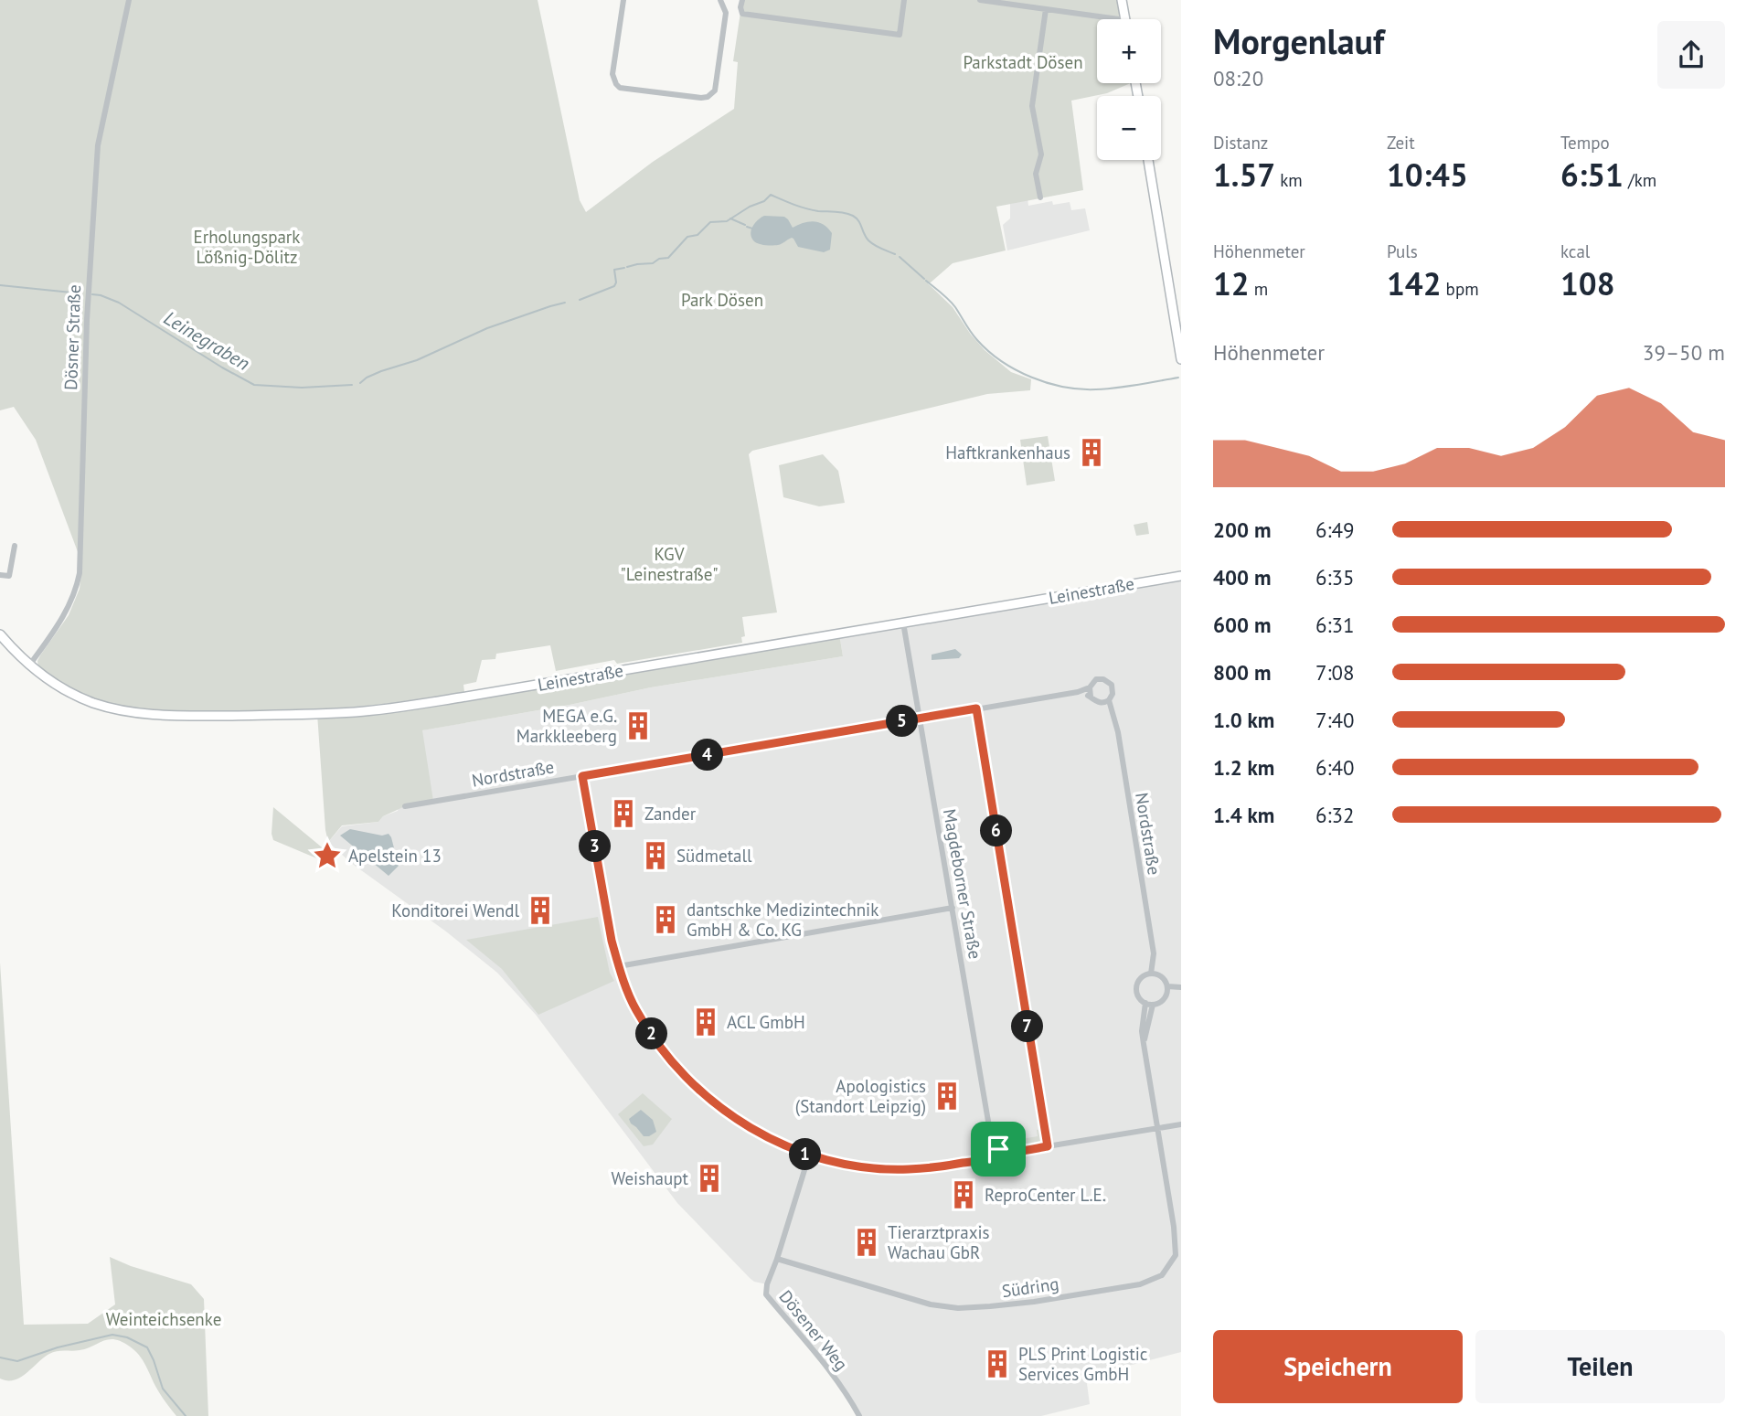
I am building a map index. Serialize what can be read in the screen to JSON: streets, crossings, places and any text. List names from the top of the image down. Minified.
{"streets":{"main road":["Leinestraße"],"street":["Dösner Straße","Nordstraße","Magdeborner Straße","Südring","Dösener Weg"]},"crossings":[["Dösner Straße","Leinestraße"],["Leinestraße","Magdeborner Straße"],["Nordstraße","Magdeborner Straße"],["Nordstraße","Südring"],["Südring","Dösener Weg"]],"water":["Leinegraben"],"parks":["Parkstadt Dösen","Erholungspark Lößnig-Dölitz","Park Dösen","KGV \"Leinestraße\"","Weinteichsenke"],"places":{"building":["Haftkrankenhaus","MEGA e.G. Markkleeberg","Zander","Südmetall","Konditorei Wendl","dantschke Medizintechnik GmbH & Co. KG","ACL GmbH","Apologistics (Standort Leipzig)","Weishaupt","ReproCenter L.E.","Tierarztpraxis Wachau GbR","PLS Print Logistic Services GmbH"],"place":["Apelstein 13"]},"page":{"heading":["Morgenlauf","08:20"],"map_buttons":["+","−"],"stats":[["Distanz","1.57 km"],["Zeit","10:45"],["Tempo","6:51 /km"],["Höhenmeter","12 m"],["Puls","142 bpm"],["kcal","108"]],"chart":["Höhenmeter","39–50 m"],"list":[{"name":"200 m","note":"6:49"},{"name":"400 m","note":"6:35"},{"name":"600 m","note":"6:31"},{"name":"800 m","note":"7:08"},{"name":"1.0 km","note":"7:40"},{"name":"1.2 km","note":"6:40"},{"name":"1.4 km","note":"6:32"}],"pins":["5","4","6","3","7","2","1"],"buttons":["Speichern","Teilen"]}}
